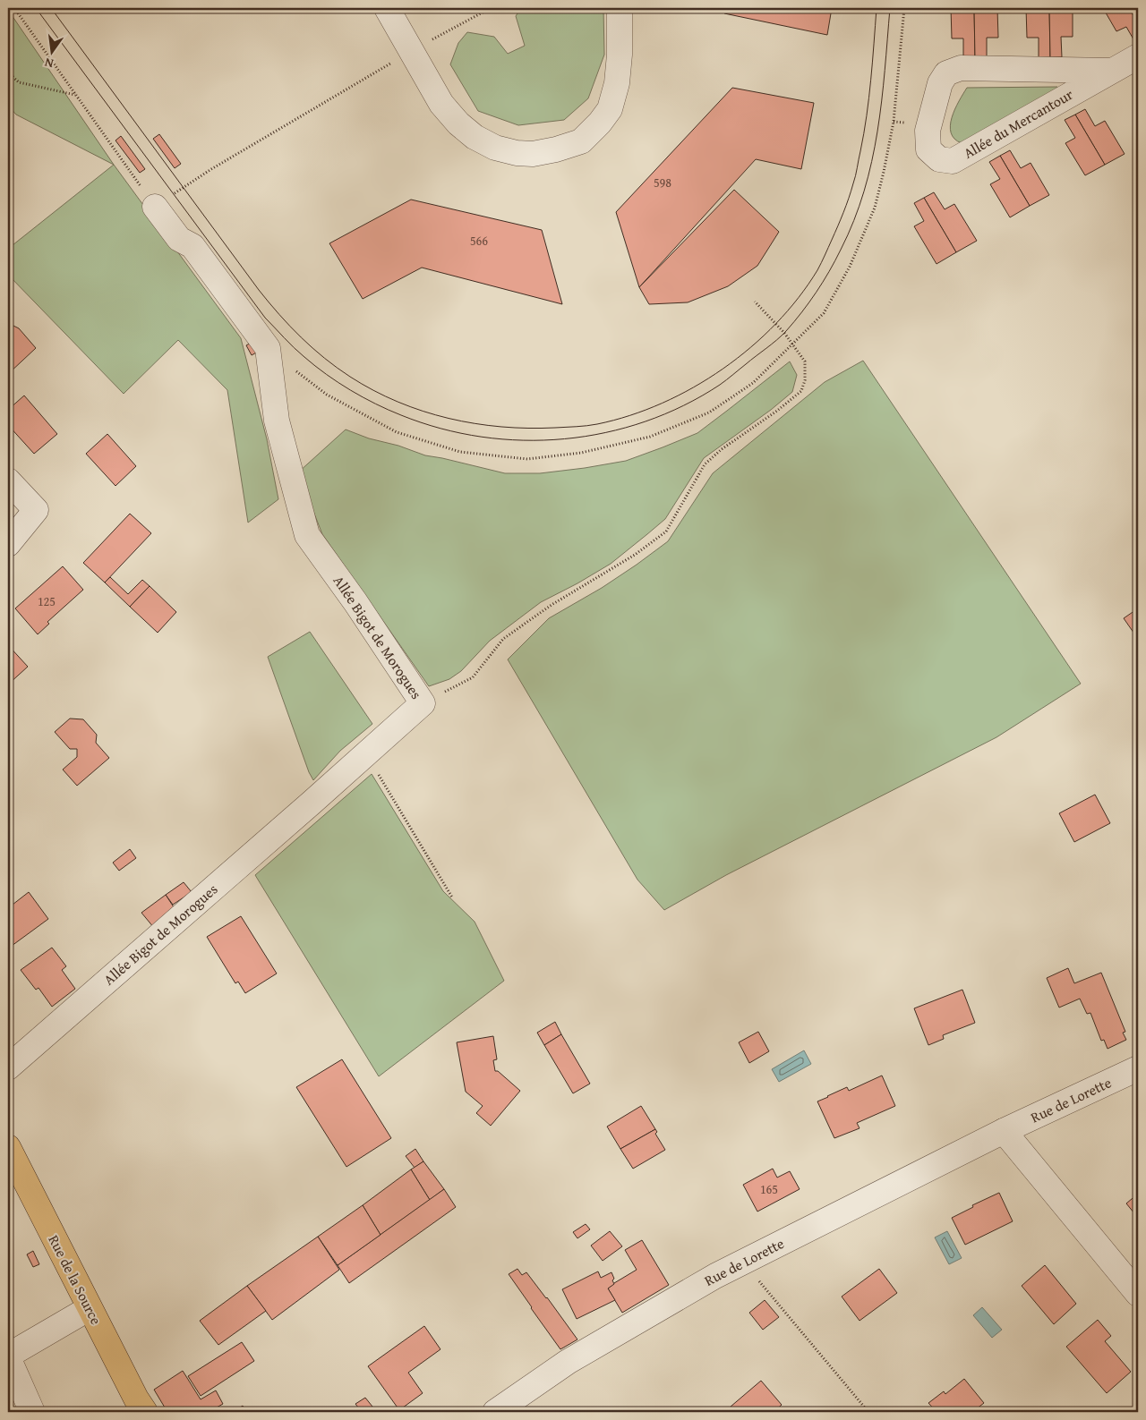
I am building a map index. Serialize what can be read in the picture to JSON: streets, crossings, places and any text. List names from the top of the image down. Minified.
{"streets":{"main road":["Rue de la Source"],"street":["Allée du Mercantour","Allée Bigot de Morogues","Rue de Lorette"]},"house_numbers":["598","566","125","165"],"north":"bottom"}
